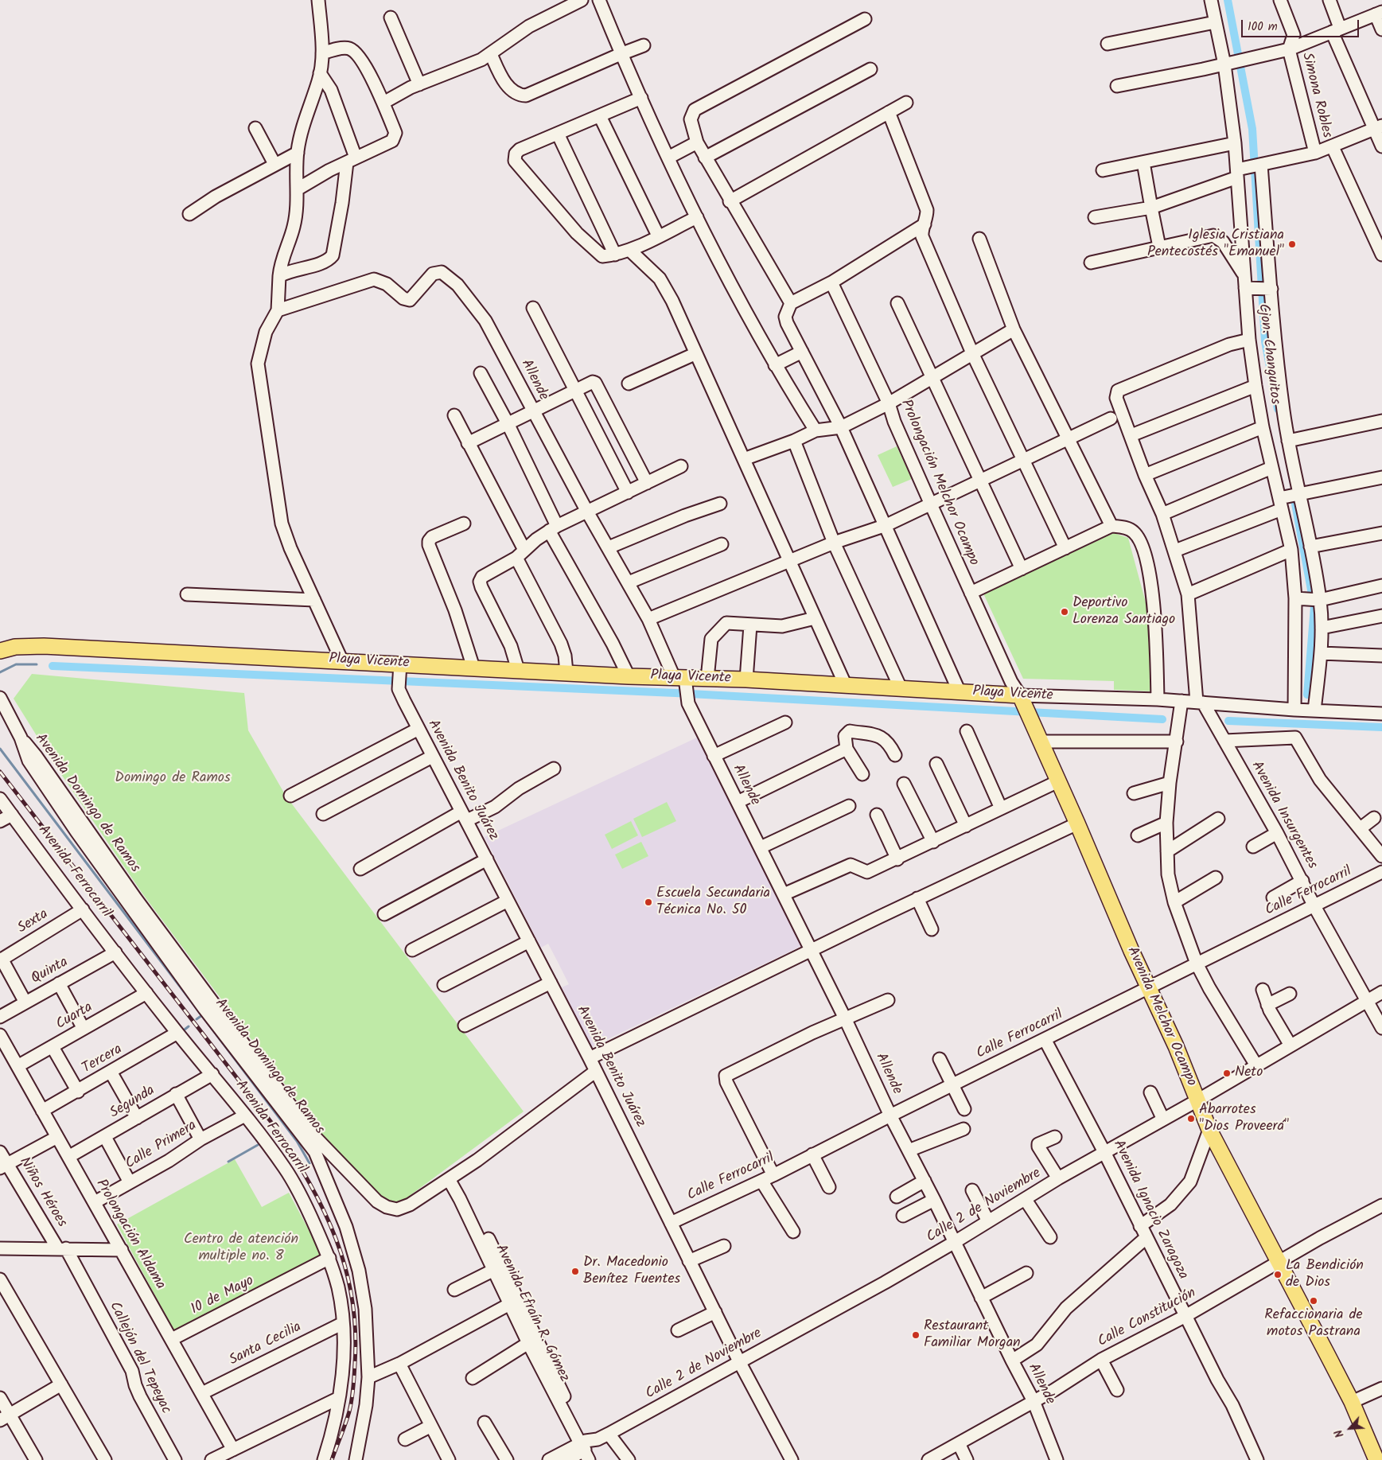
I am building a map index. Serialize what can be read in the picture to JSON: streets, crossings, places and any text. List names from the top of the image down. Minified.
{"streets":{"main road":["Playa Vicente","Avenida Melchor Ocampo"],"street":["Simona Robles","Cjon. Changuitos","Allende","Prolongación Melchor Ocampo","Avenida Benito Juárez","Avenida Domingo de Ramos","Avenida Insurgentes","Avenida Ferrocarril","Calle Ferrocarril","Sexta","Quinta","Cuarta","Tercera","Segunda","Calle Primera","Niños Héroes","Calle 2 de Noviembre","Avenida Ignacio Zaragoza","Prolongación Aldama","10 de Mayo","Avenida Efraín R. Gómez","Calle Constitución","Santa Cecilia","Callejón del Tepeyac"]},"crossings":[["Cjon. Changuitos","Playa Vicente"],["Allende","Playa Vicente"],["Allende","Calle Ferrocarril"],["Allende","Calle 2 de Noviembre"],["Allende","Calle Constitución"],["Prolongación Melchor Ocampo","Playa Vicente"],["Prolongación Melchor Ocampo","Avenida Melchor Ocampo"],["Playa Vicente","Avenida Benito Juárez"],["Playa Vicente","Avenida Insurgentes"],["Playa Vicente","Avenida Melchor Ocampo"],["Avenida Benito Juárez","Calle Ferrocarril"],["Avenida Benito Juárez","Calle 2 de Noviembre"],["Avenida Insurgentes","Calle Ferrocarril"],["Avenida Insurgentes","Calle 2 de Noviembre"],["Avenida Ferrocarril","Sexta"],["Avenida Ferrocarril","Quinta"],["Avenida Ferrocarril","Cuarta"],["Avenida Ferrocarril","Tercera"],["Avenida Ferrocarril","Segunda"],["Avenida Ferrocarril","Calle Primera"],["Avenida Ferrocarril","10 de Mayo"],["Avenida Ferrocarril","Santa Cecilia"],["Calle Ferrocarril","Avenida Melchor Ocampo"],["Calle Ferrocarril","Avenida Ignacio Zaragoza"],["Cuarta","Prolongación Aldama"],["Avenida Melchor Ocampo","Calle 2 de Noviembre"],["Avenida Melchor Ocampo","Calle Constitución"],["Tercera","Prolongación Aldama"],["Segunda","Prolongación Aldama"],["Calle Primera","Prolongación Aldama"],["Niños Héroes","Callejón del Tepeyac"],["Calle 2 de Noviembre","Avenida Ignacio Zaragoza"],["Calle 2 de Noviembre","Avenida Efraín R. Gómez"],["Avenida Ignacio Zaragoza","Calle Constitución"],["Prolongación Aldama","10 de Mayo"],["Prolongación Aldama","Santa Cecilia"]],"parks":["Domingo de Ramos","Centro de atención multiple no. 8"],"places":["Iglesia Cristiana Pentecostés \"Emanuel\"","Deportivo Lorenza Santiago","Escuela Secundaria Técnica No. 50","Neto","Abarrotes \"Dios Proveerá\"","Dr. Macedonio Benítez Fuentes","La Bendición de Dios","Refaccionaria de motos Pastrana","Restaurant Familiar Morgan"],"scale_bar":"100 m","north":"bottom left"}
